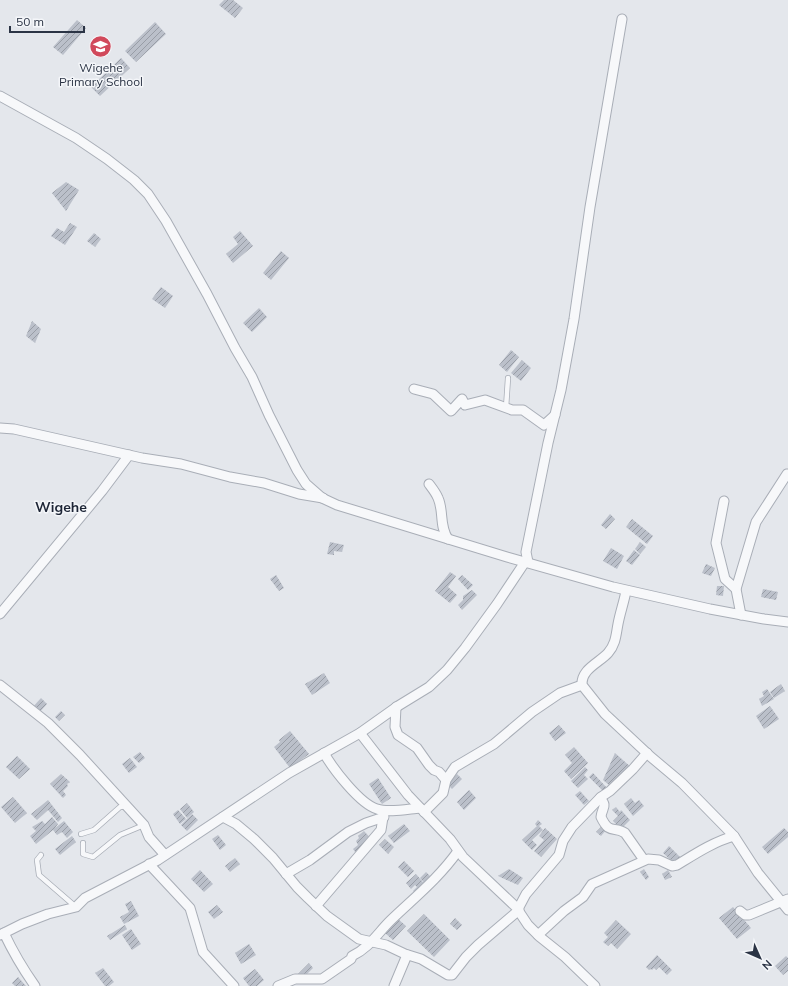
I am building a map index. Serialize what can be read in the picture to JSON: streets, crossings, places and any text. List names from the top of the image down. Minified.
{"districts":["Wigehe"],"places":{"school or university":["Wigehe Primary School"]},"scale_bar":"50 m","north":"bottom right"}
